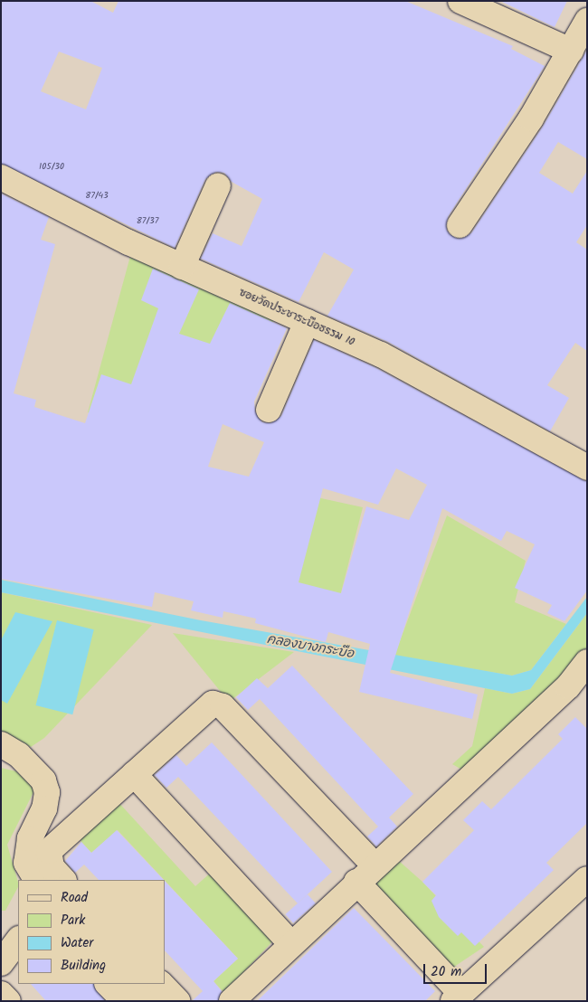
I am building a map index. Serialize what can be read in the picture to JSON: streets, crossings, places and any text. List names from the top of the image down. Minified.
{"streets":{"street":["ซอยวัดประชาระบือธรรม 10"]},"water":["คลองบางกระบือ"],"house_numbers":["105/30","87/43","87/37"],"legend":["Road","Park","Water","Building"],"scale_bar":"20 m"}
